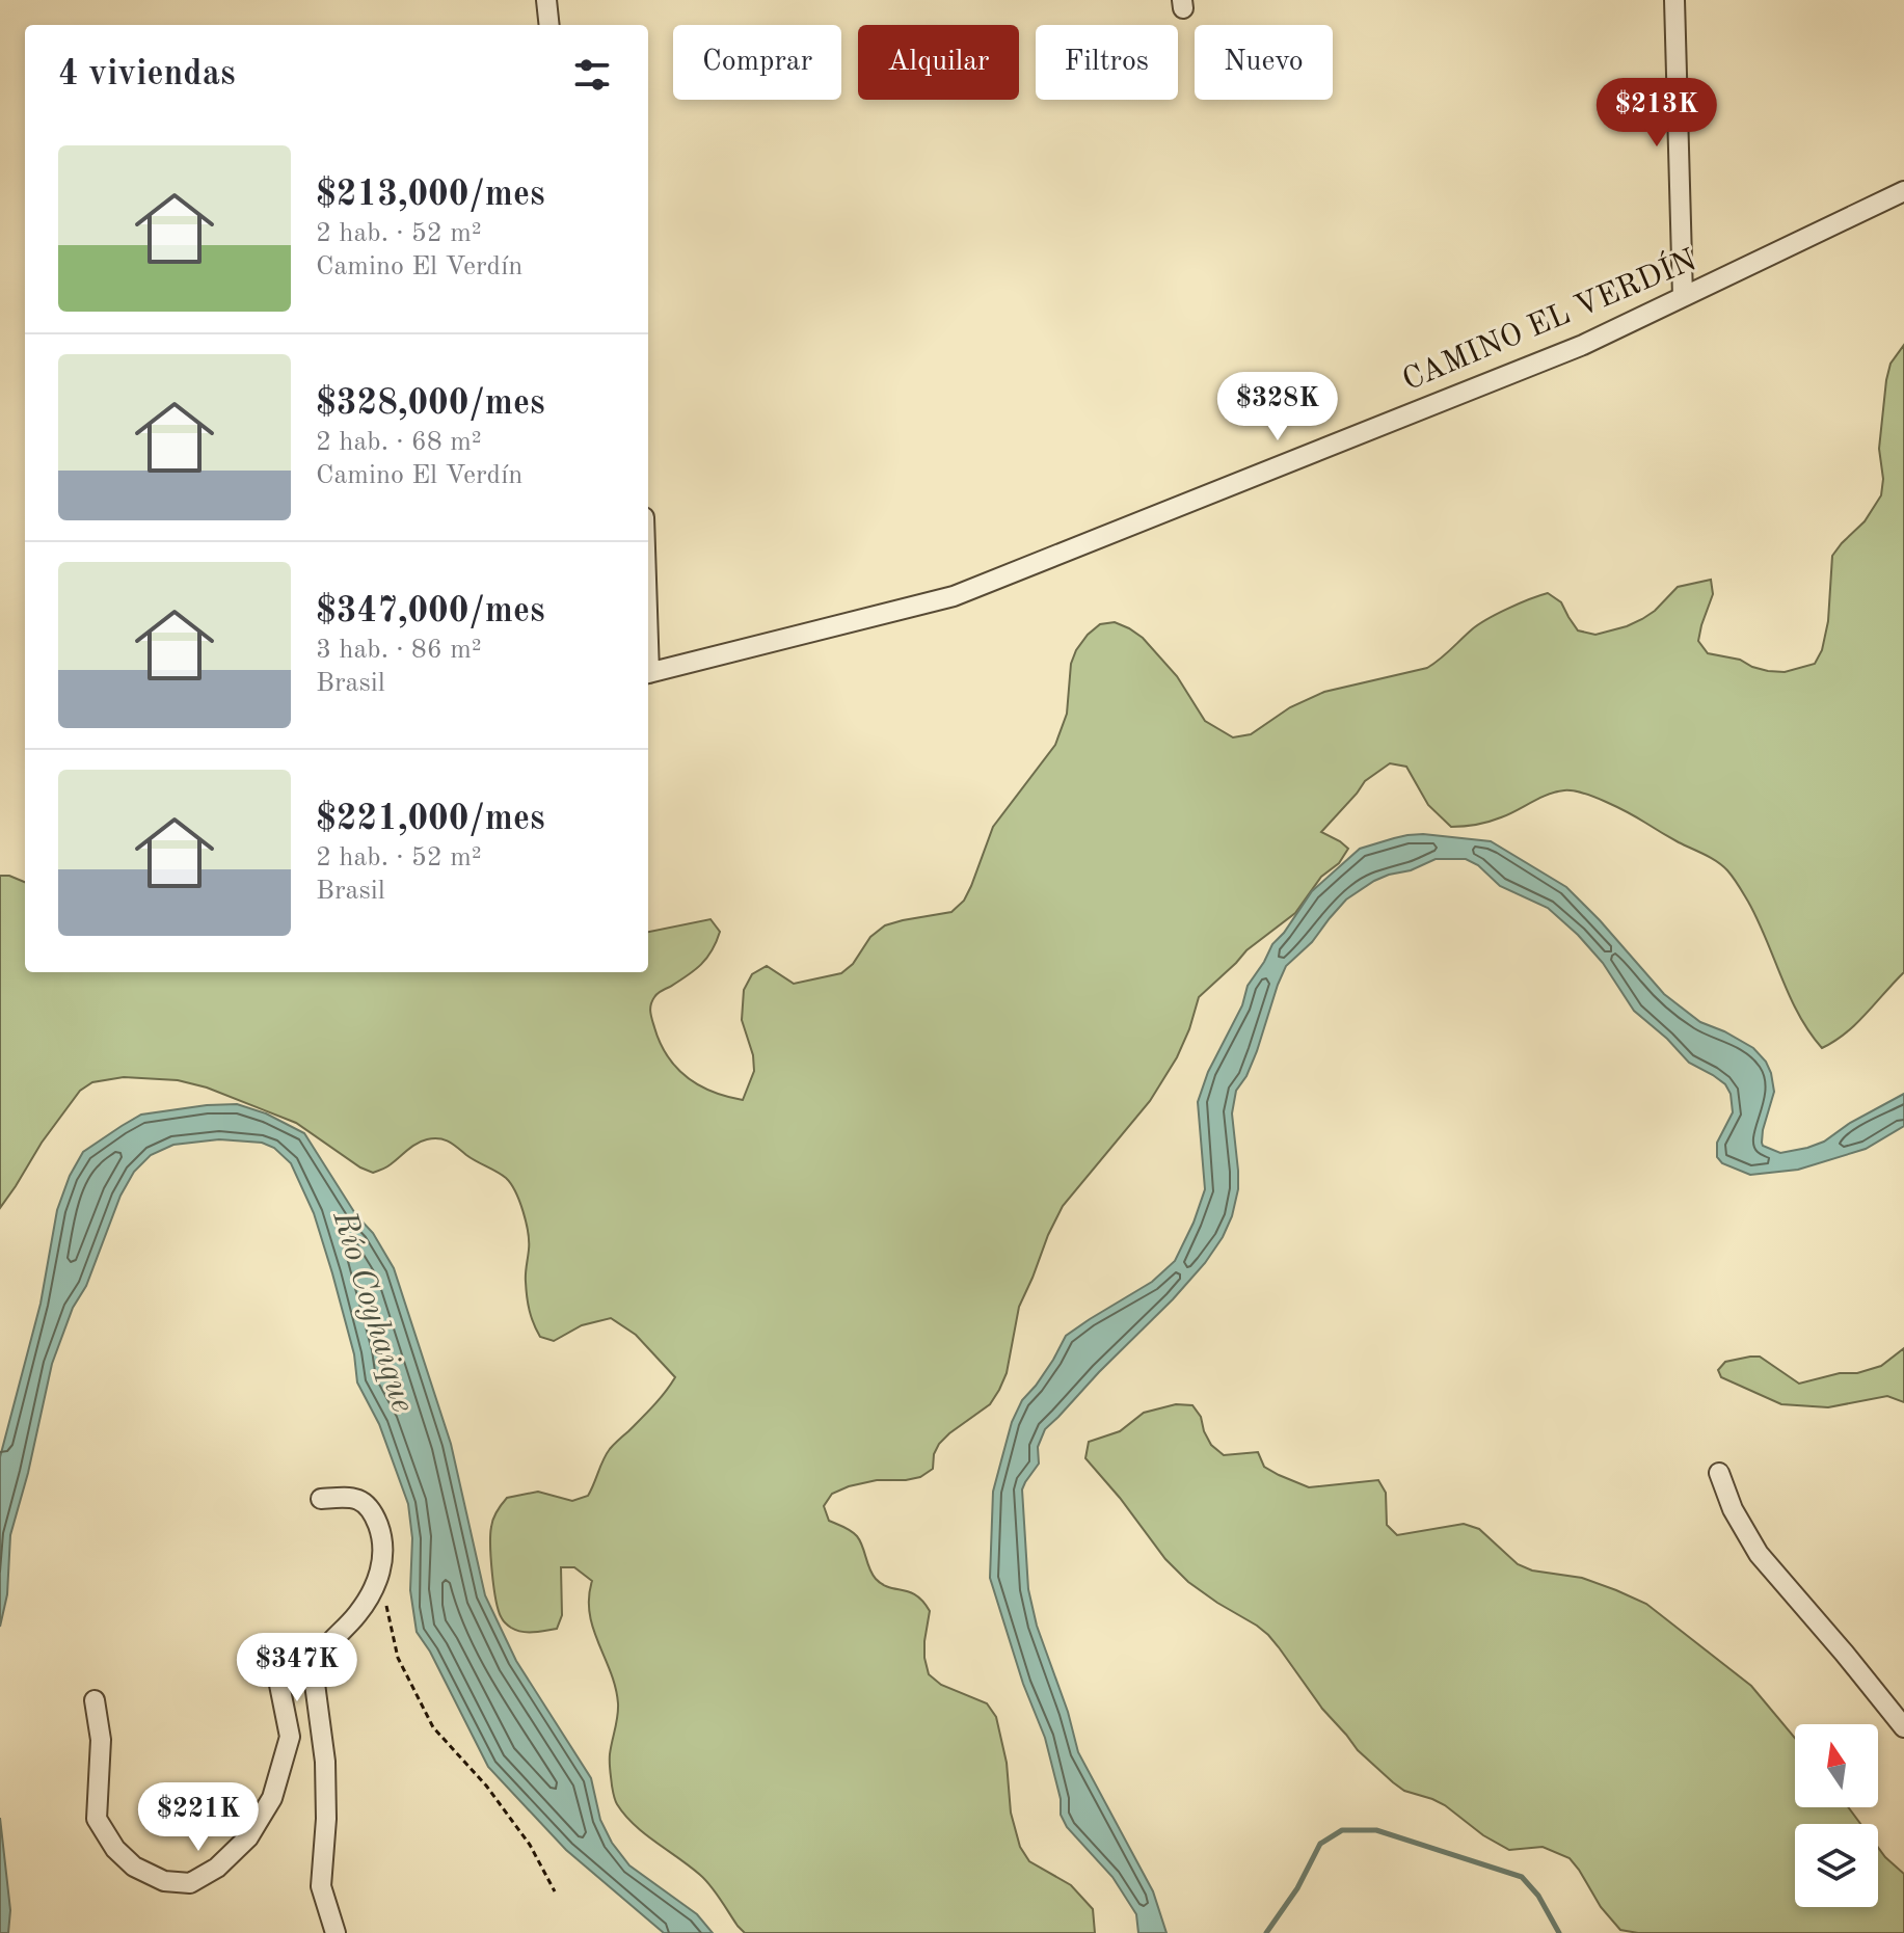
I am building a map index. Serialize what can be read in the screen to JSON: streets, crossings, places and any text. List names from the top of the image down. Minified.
{"streets":{"street":["CAMINO EL VERDÍN"]},"water":["Río Coyhaique"],"north":"top","page":{"chip":["Comprar","Alquilar","Filtros","Nuevo"],"heading":"4 viviendas","price":["$213K","$328K","$347K","$221K"],"list":[{"name":"$213,000/mes","note":"2 hab. · 52 m² · Camino El Verdín"},{"name":"$328,000/mes","note":"2 hab. · 68 m² · Camino El Verdín"},{"name":"$347,000/mes","note":"3 hab. · 86 m² · Brasil"},{"name":"$221,000/mes","note":"2 hab. · 52 m² · Brasil"}]}}
